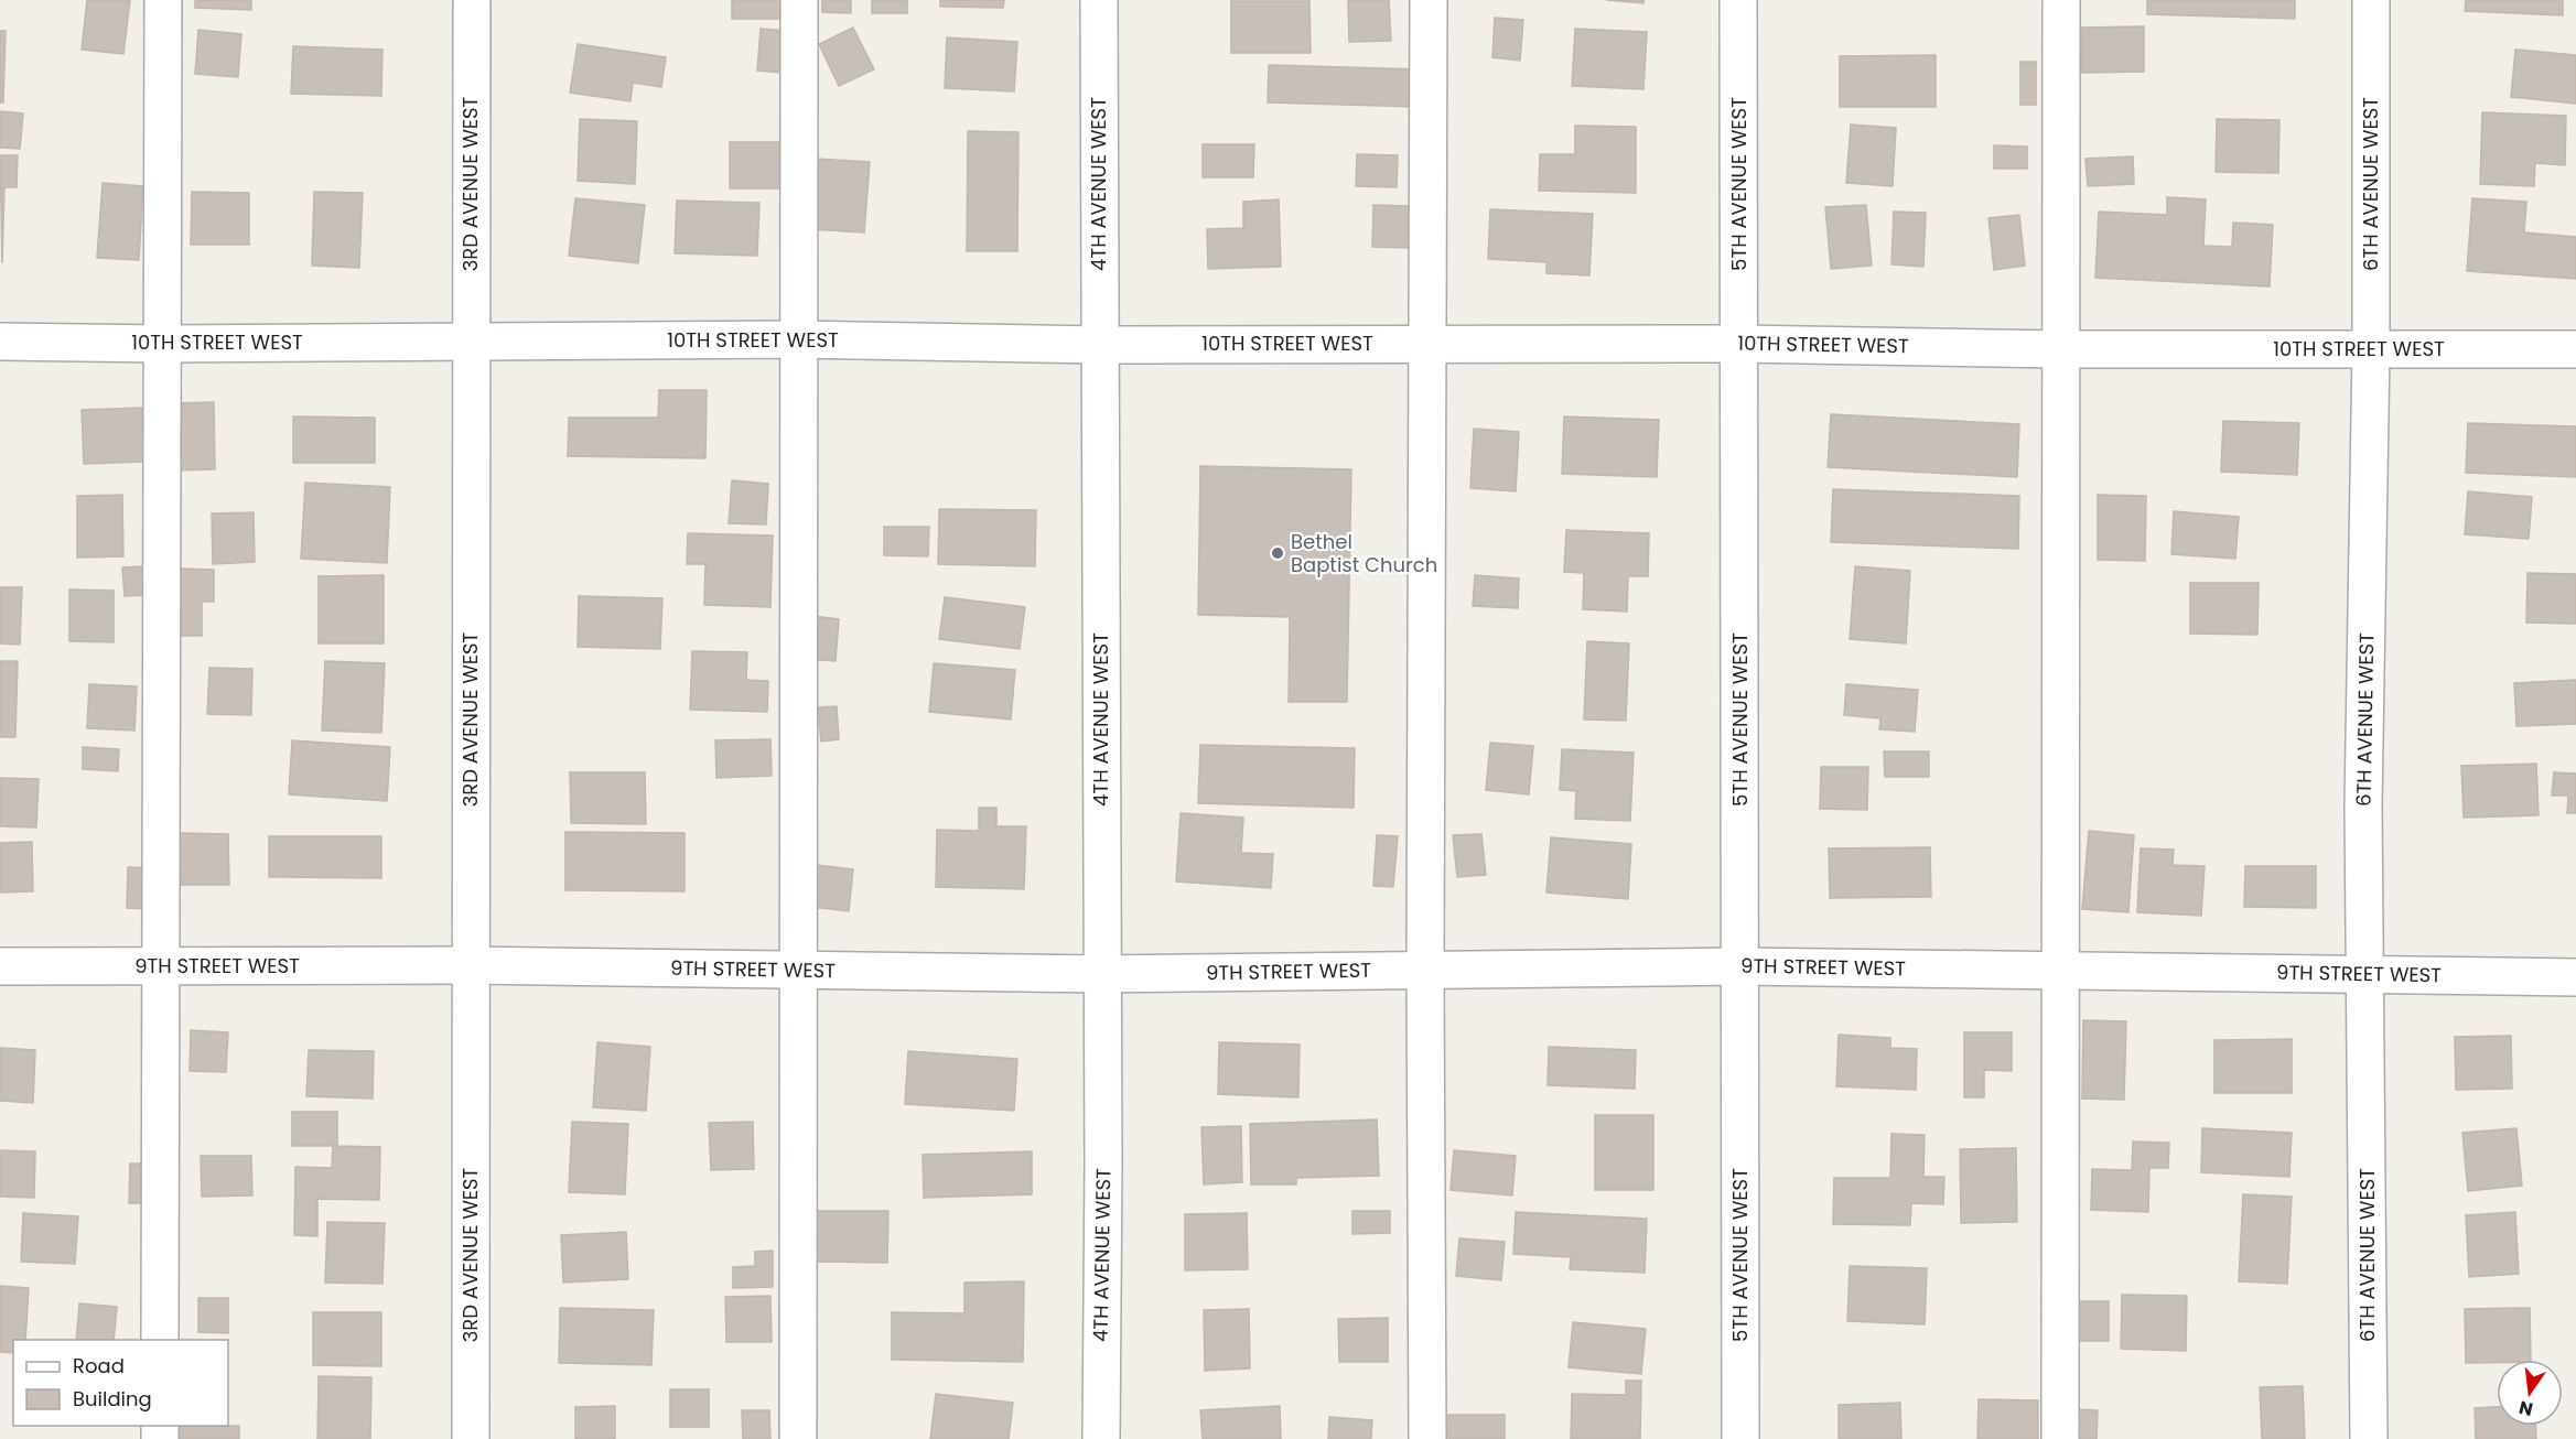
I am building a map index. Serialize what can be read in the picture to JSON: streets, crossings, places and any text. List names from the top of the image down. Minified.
{"streets":{"street":["3RD AVENUE WEST","4TH AVENUE WEST","5TH AVENUE WEST","6TH AVENUE WEST","10TH STREET WEST","9TH STREET WEST"]},"crossings":[["3RD AVENUE WEST","10TH STREET WEST"],["3RD AVENUE WEST","9TH STREET WEST"],["4TH AVENUE WEST","10TH STREET WEST"],["4TH AVENUE WEST","9TH STREET WEST"],["5TH AVENUE WEST","10TH STREET WEST"],["5TH AVENUE WEST","9TH STREET WEST"],["6TH AVENUE WEST","10TH STREET WEST"],["6TH AVENUE WEST","9TH STREET WEST"]],"places":["Bethel Baptist Church"],"legend":["Road","Building"],"north":"bottom"}
